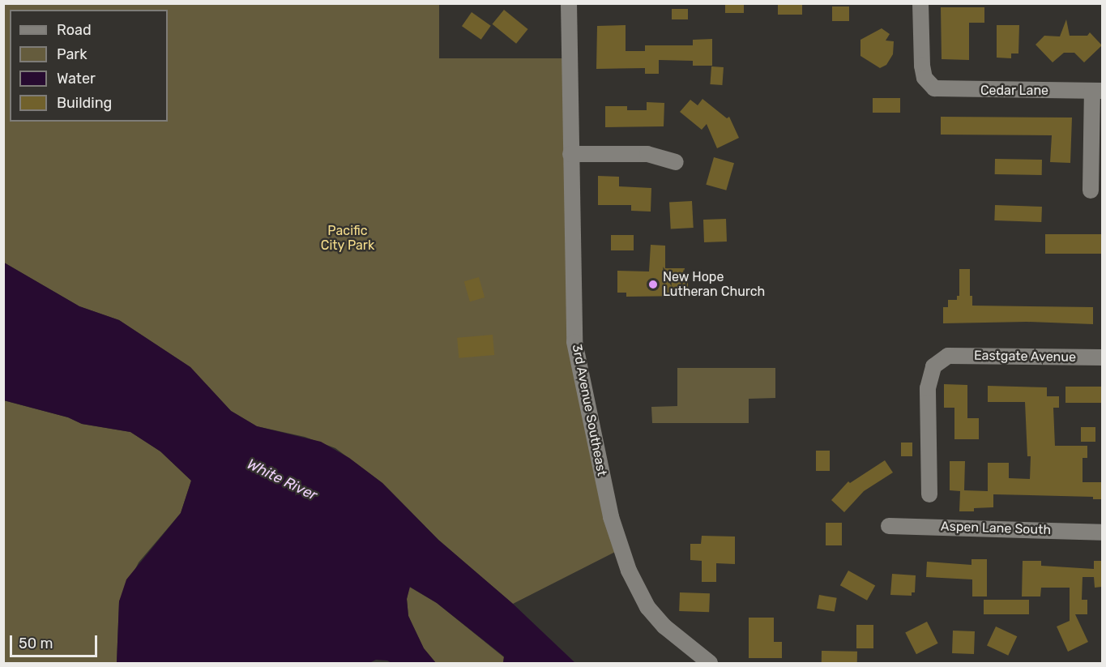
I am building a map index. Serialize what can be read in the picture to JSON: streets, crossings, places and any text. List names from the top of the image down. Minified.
{"streets":{"street":["Cedar Lane","Eastgate Avenue","3rd Avenue Southeast","Aspen Lane South"]},"water":["White River"],"parks":["Pacific City Park"],"places":["New Hope Lutheran Church"],"legend":["Road","Park","Water","Building"],"scale_bar":"50 m"}
